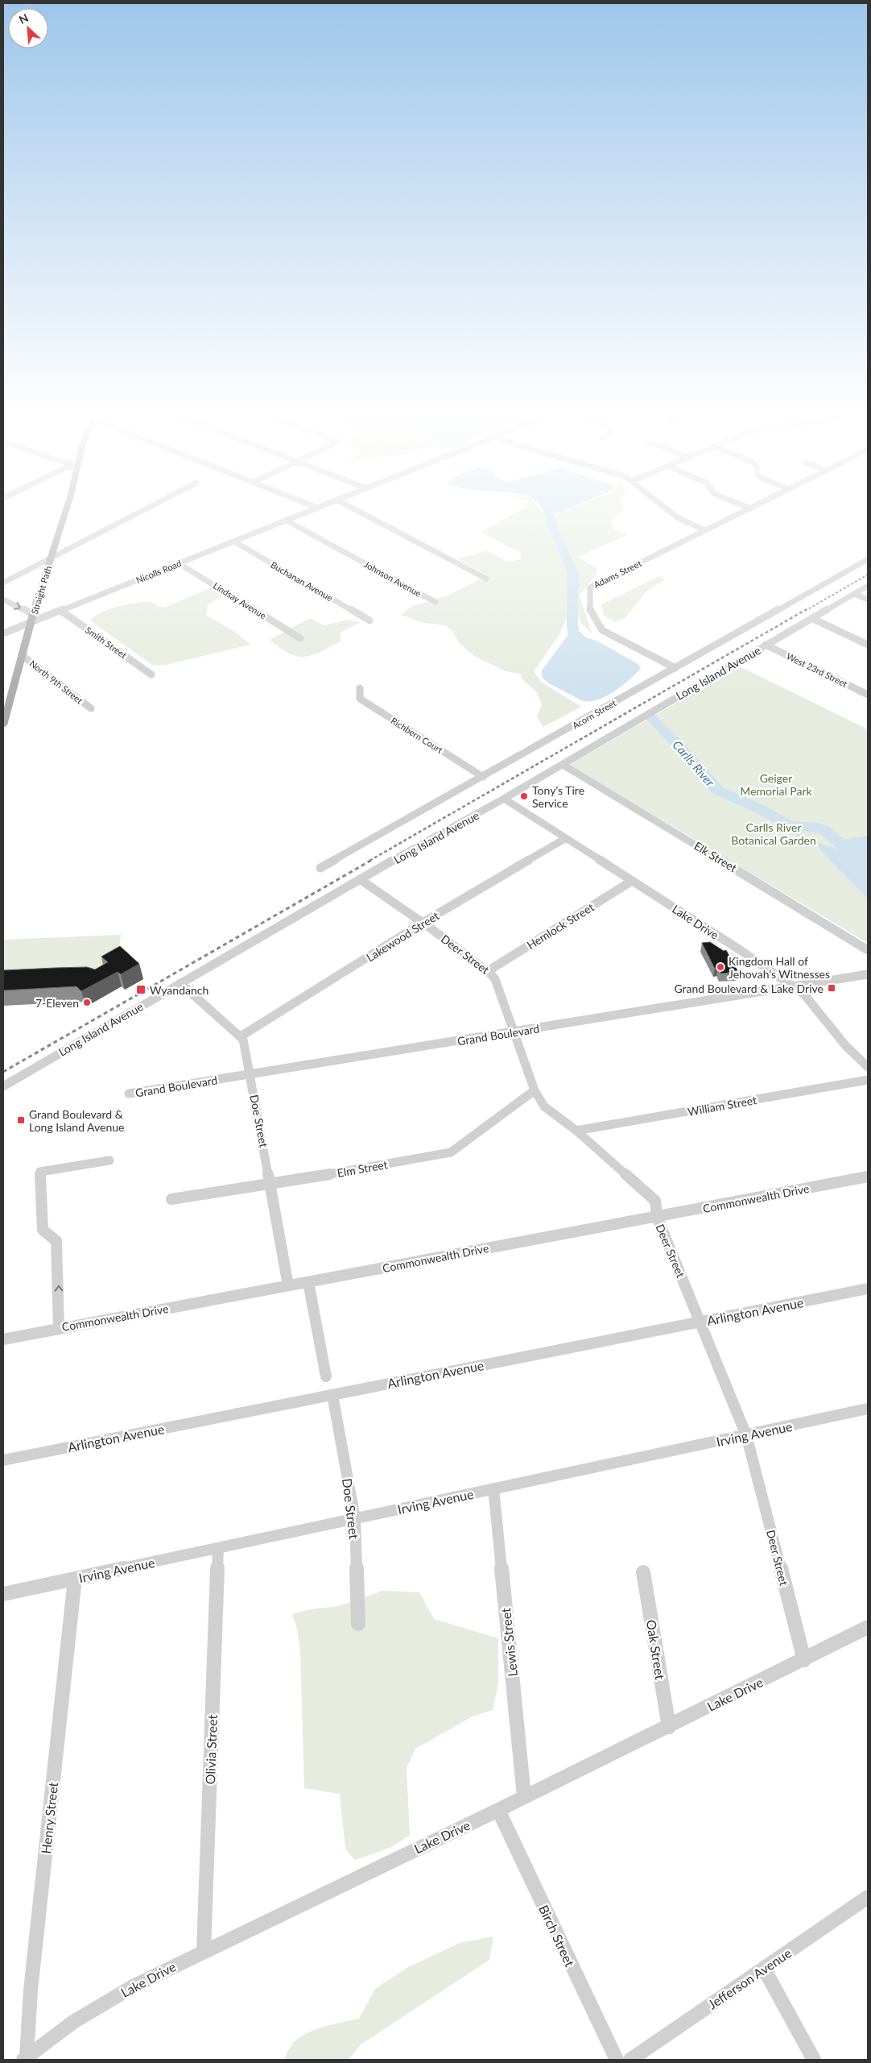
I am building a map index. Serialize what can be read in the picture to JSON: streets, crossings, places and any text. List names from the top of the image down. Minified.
{"streets":{"main road":["Straight Path"],"street":["Nicolls Road","Adams Street","Johnson Avenue","Buchanan Avenue","Lindsay Avenue","Smith Street","West 23rd Street","Long Island Avenue","North 9th Street","Acorn Street","Richbern Court","Elk Street","Lake Drive","Hemlock Street","Lakewood Street","Deer Street","Grand Boulevard","William Street","Doe Street","Elm Street","Commonwealth Drive","Arlington Avenue","Irving Avenue","Lewis Street","Oak Street","Olivia Street","Henry Street","Birch Street","Jefferson Avenue"]},"crossings":[["Nicolls Road","Johnson Avenue"],["Nicolls Road","Buchanan Avenue"],["Nicolls Road","Straight Path"],["Nicolls Road","Lindsay Avenue"],["Nicolls Road","Smith Street"],["Adams Street","Acorn Street"],["Straight Path","North 9th Street"],["West 23rd Street","Long Island Avenue"],["Long Island Avenue","Elk Street"],["Long Island Avenue","Lake Drive"],["Long Island Avenue","Deer Street"],["Long Island Avenue","Doe Street"],["Acorn Street","Richbern Court"],["Lake Drive","Hemlock Street"],["Lake Drive","Lakewood Street"],["Lake Drive","Deer Street"],["Lake Drive","Grand Boulevard"],["Lake Drive","Lewis Street"],["Lake Drive","Oak Street"],["Lake Drive","Olivia Street"],["Lake Drive","Henry Street"],["Lake Drive","Birch Street"],["Hemlock Street","Deer Street"],["Lakewood Street","Deer Street"],["Lakewood Street","Doe Street"],["Deer Street","Grand Boulevard"],["Deer Street","William Street"],["Deer Street","Elm Street"],["Deer Street","Commonwealth Drive"],["Deer Street","Arlington Avenue"],["Deer Street","Irving Avenue"],["Grand Boulevard","Doe Street"],["Doe Street","Elm Street"],["Doe Street","Commonwealth Drive"],["Doe Street","Arlington Avenue"],["Doe Street","Irving Avenue"],["Irving Avenue","Lewis Street"],["Irving Avenue","Olivia Street"],["Irving Avenue","Henry Street"]],"water":["Carlls River"],"parks":["Geiger Memorial Park","Carlls River Botanical Garden"],"places":{"other":["Tony’s Tire Service","Kingdom Hall of Jehovah’s Witnesses","7-Eleven"],"transit":["Grand Boulevard & Lake Drive","Wyandanch","Grand Boulevard & Long Island Avenue"]},"north":"top left"}
